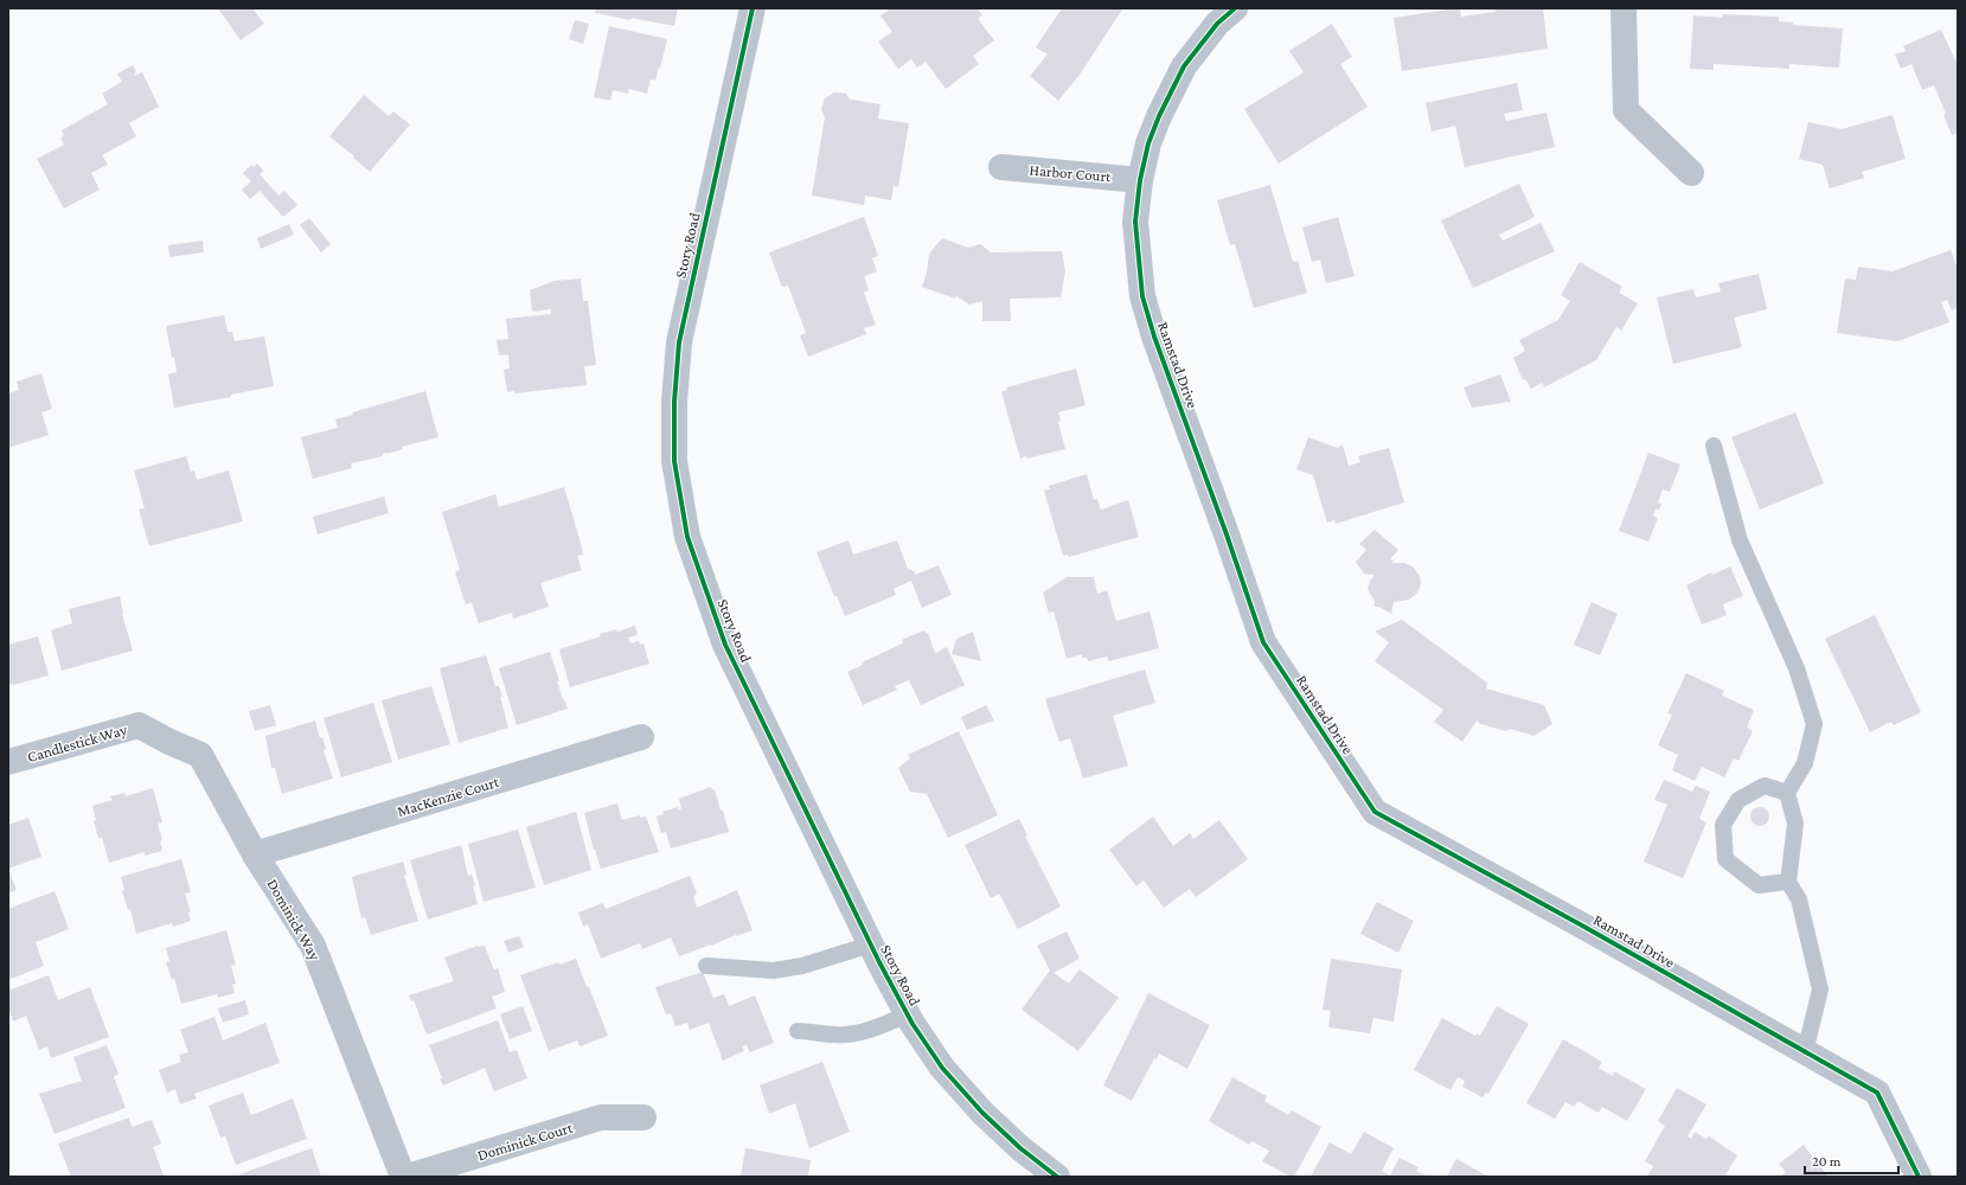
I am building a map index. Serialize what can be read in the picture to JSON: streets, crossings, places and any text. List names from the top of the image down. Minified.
{"streets":{"street":["Harbor Court","Story Road","Ramstad Drive","Candlestick Way","MacKenzie Court","Dominick Way","Dominick Court"]},"crossings":[["Harbor Court","Ramstad Drive"],["Candlestick Way","Dominick Way"],["MacKenzie Court","Dominick Way"]],"scale_bar":"20 m"}
